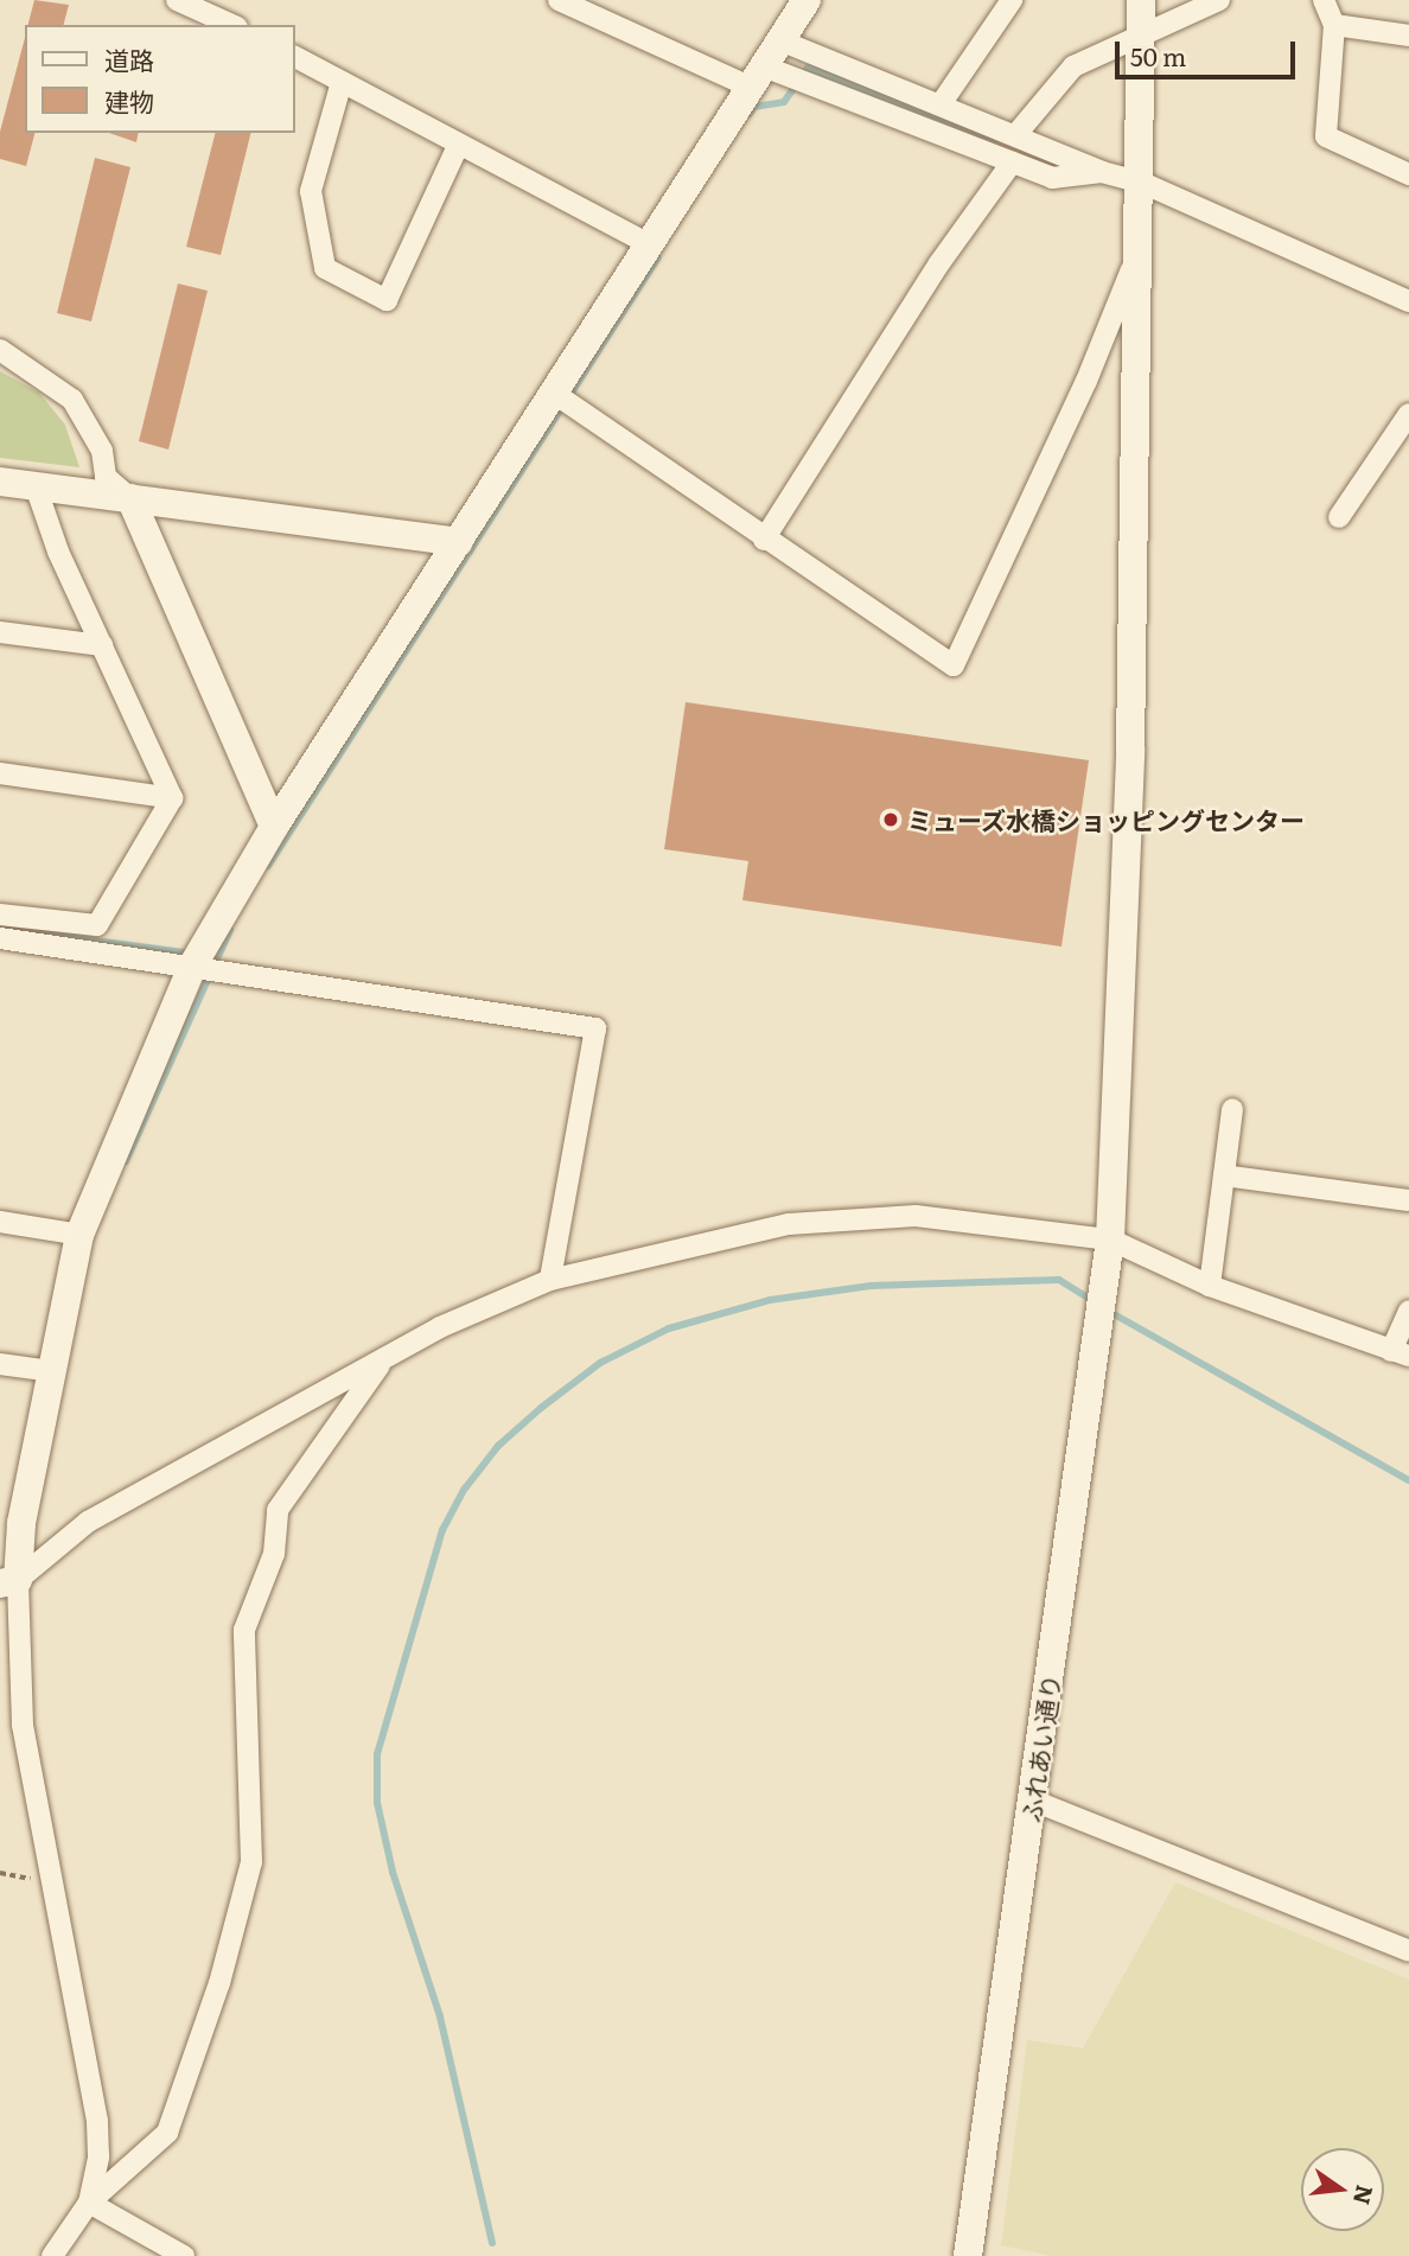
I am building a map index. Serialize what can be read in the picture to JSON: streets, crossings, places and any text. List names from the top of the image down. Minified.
{"streets":{"street":["ふれあい通り"]},"places":["ミューズ水橋ショッピングセンター"],"legend":["道路","建物"],"scale_bar":"50 m","north":"right"}
